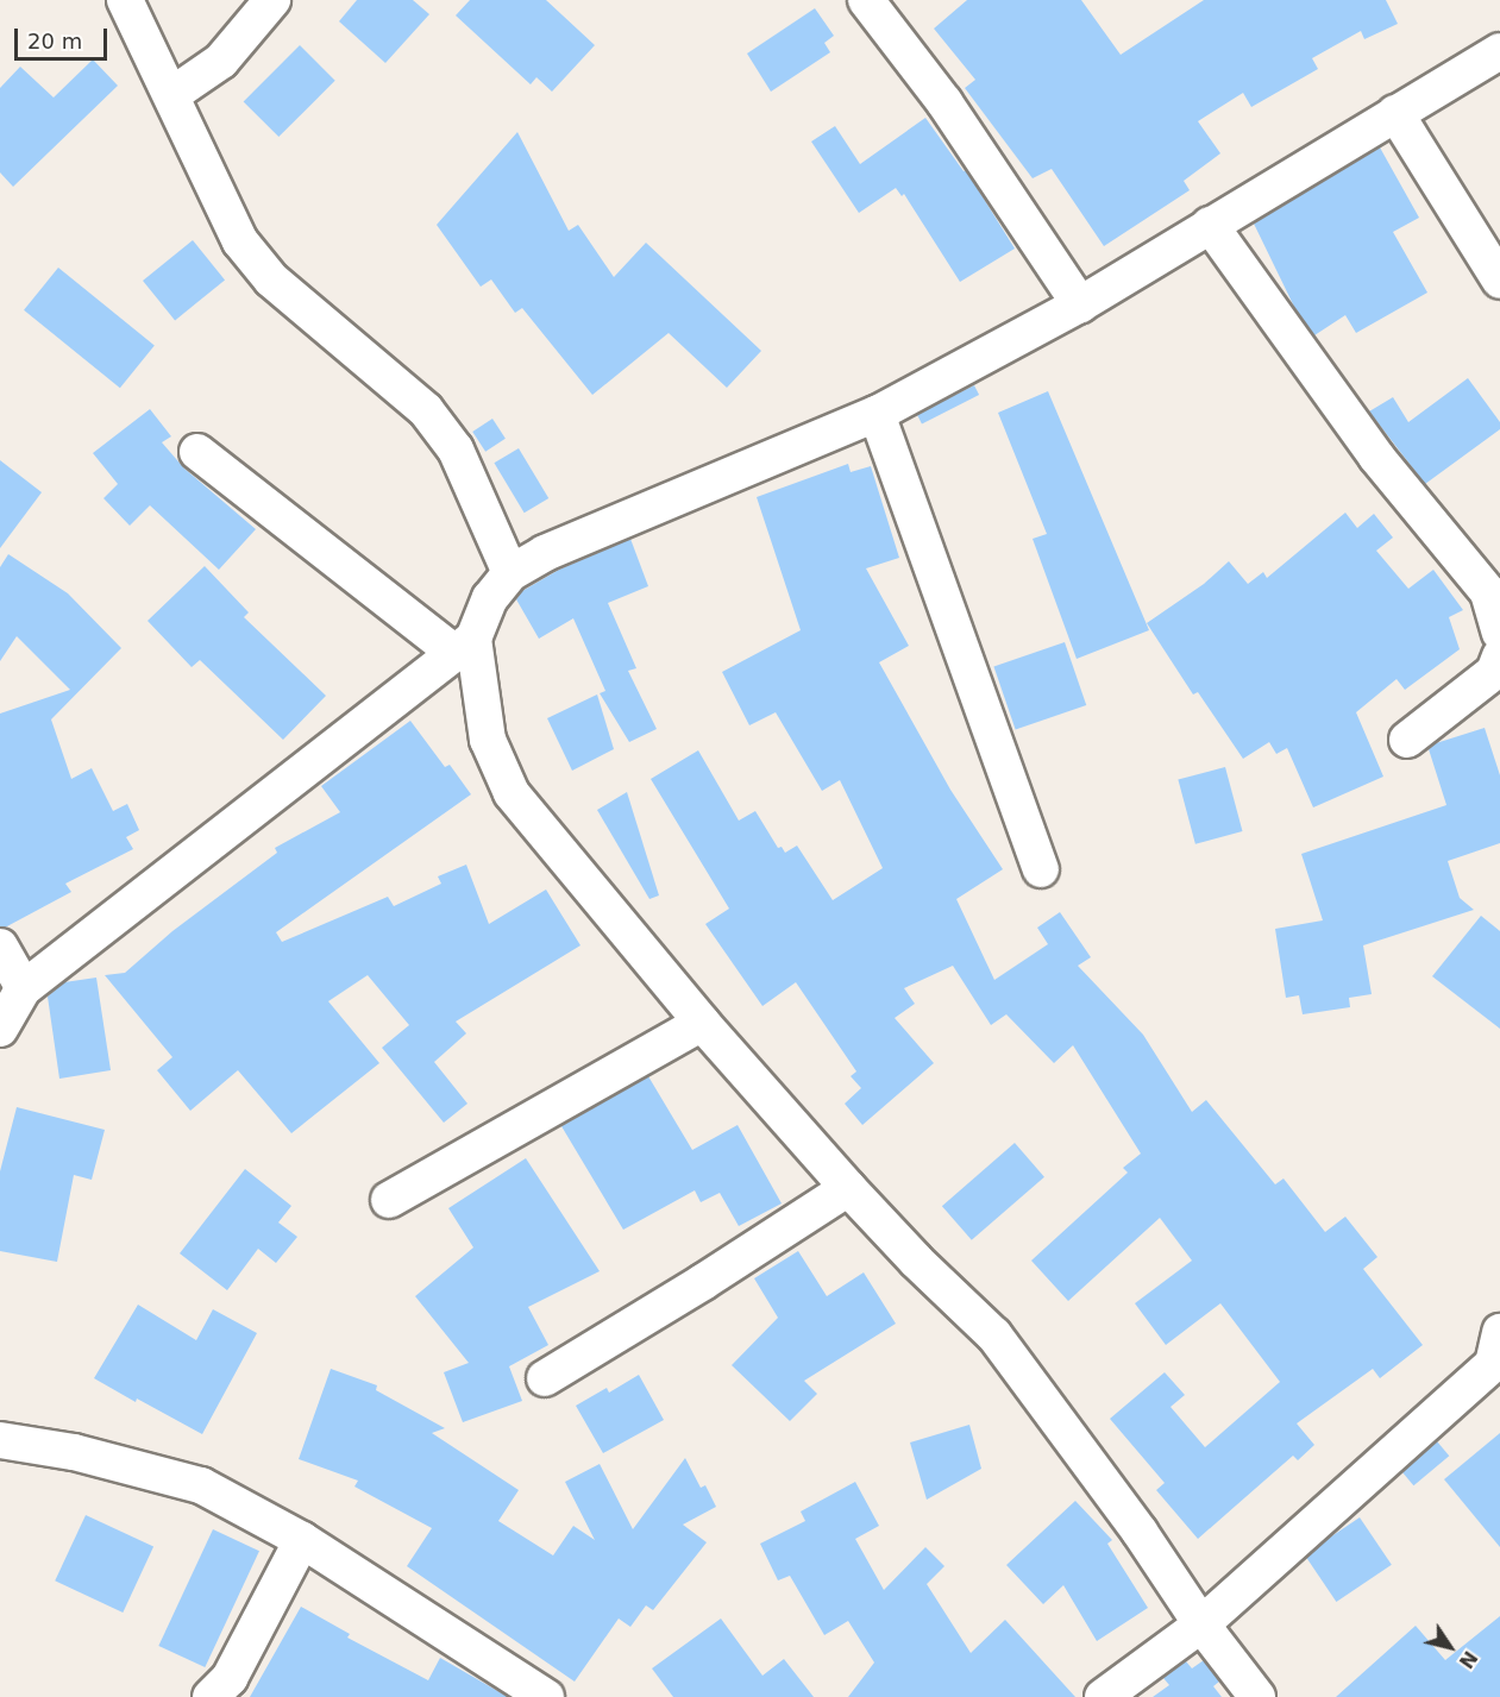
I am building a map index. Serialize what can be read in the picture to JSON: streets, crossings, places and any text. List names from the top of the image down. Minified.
{"scale_bar":"20 m","north":"bottom right"}
